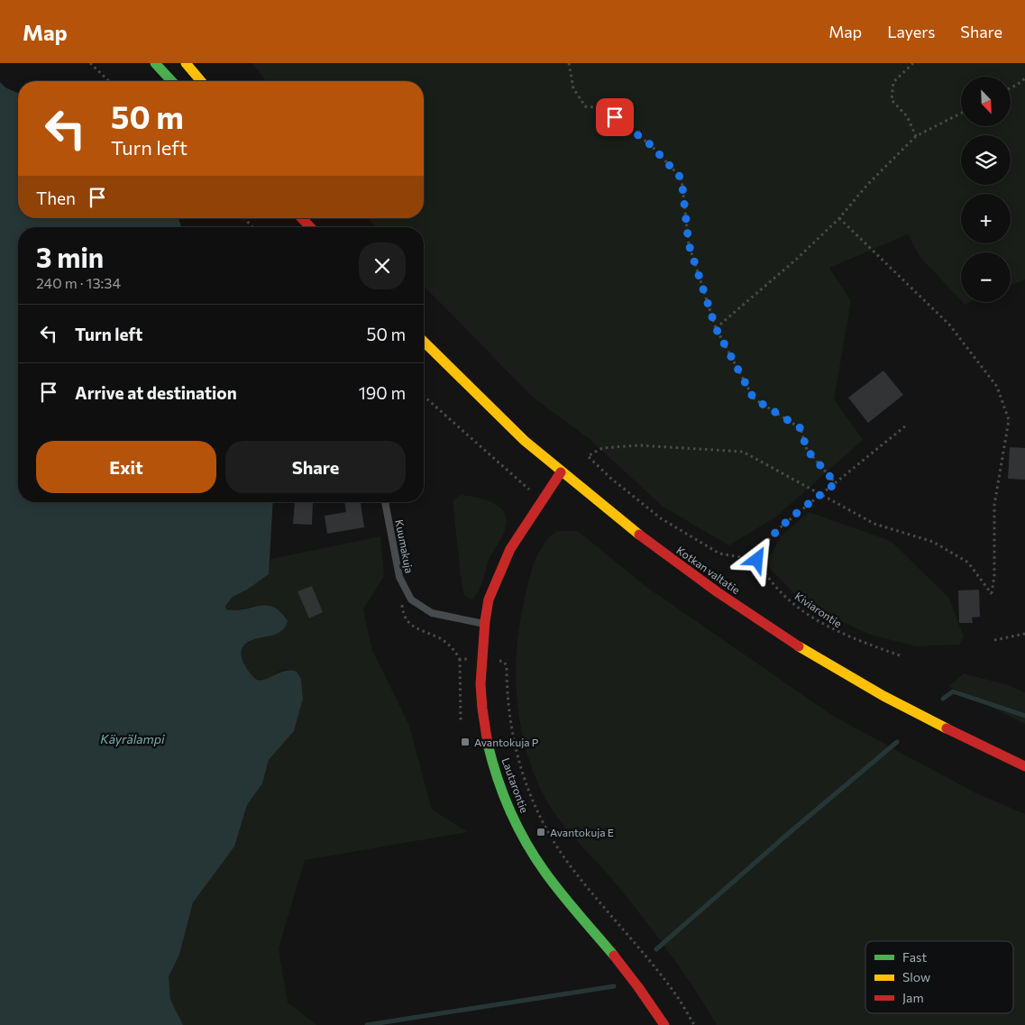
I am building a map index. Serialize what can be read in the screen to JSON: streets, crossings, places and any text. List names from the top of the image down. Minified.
{"streets":{"main road":["Kotkan valtatie","Lautarontie"],"lane":["Kuumakuja"],"path":["Kiviarontie"]},"crossings":[["Kuumakuja","Lautarontie"],["Kotkan valtatie","Lautarontie"]],"water":["Käyrälampi"],"places":{"transit":["Avantokuja P","Avantokuja E"]},"legend":["Fast","Slow","Jam"],"north":"bottom right","page":{"header":"Map","nav":["Map","Layers","Share"],"map_buttons":["+","−"],"turn":["50 m","Turn left"],"then":"Then","heading":["3 min","240 m · 13:34"],"list":[{"name":"Turn left","value":"50 m"},{"name":"Arrive at destination","value":"190 m"}],"buttons":["Exit","Share"]}}
